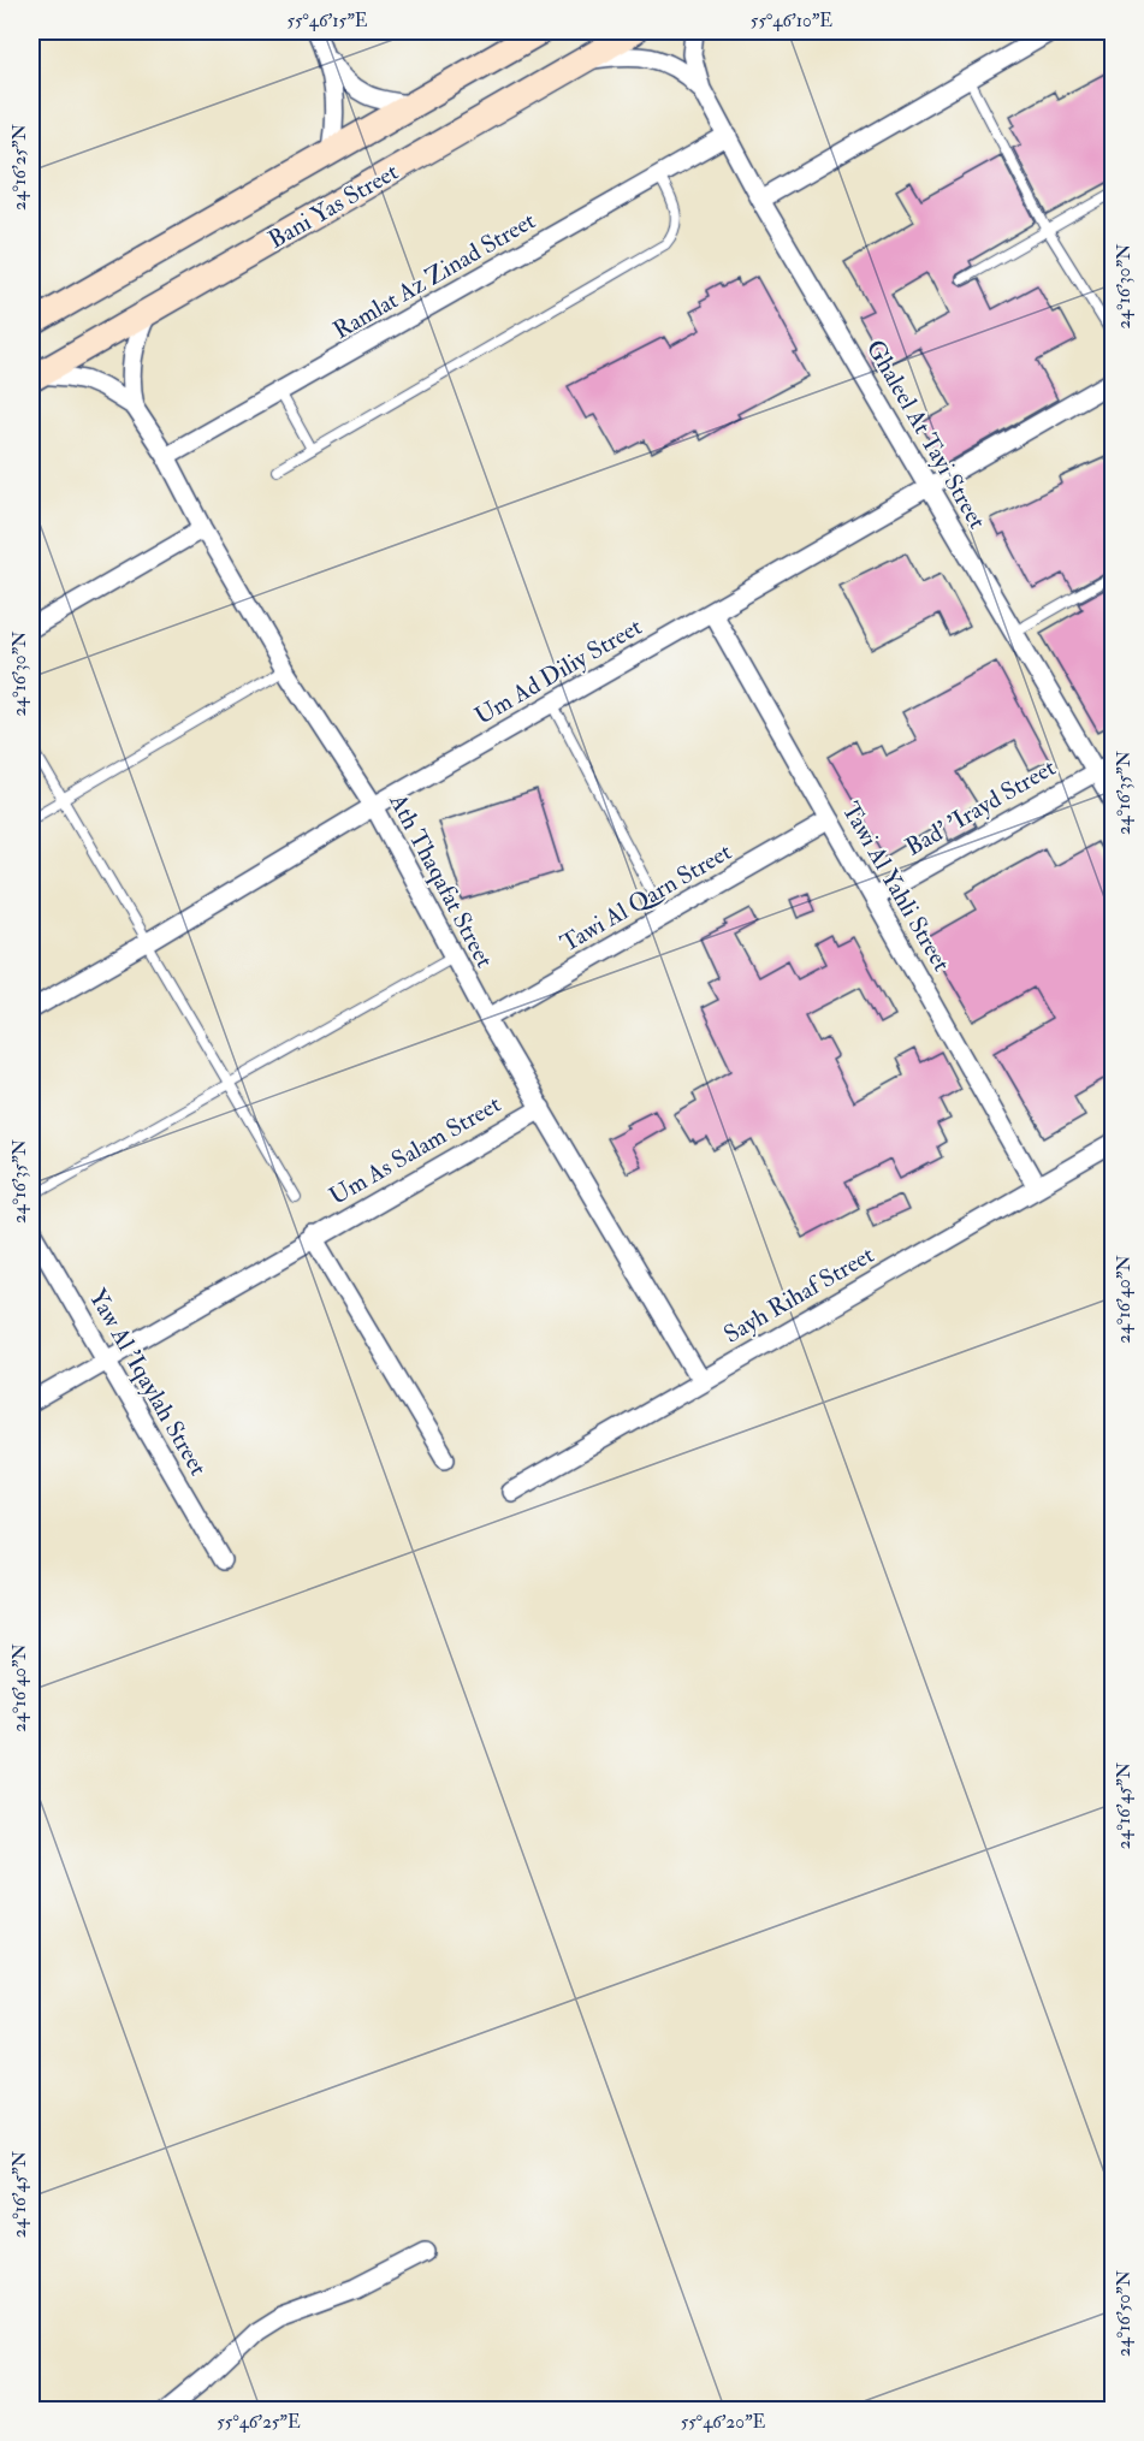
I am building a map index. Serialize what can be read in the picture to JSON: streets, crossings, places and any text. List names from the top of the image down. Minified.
{"streets":{"main road":["Bani Yas Street"],"street":["Ramlat Az Zinad Street","Ghaleel At Tayi Street","Um Ad Diliy Street","Bad' 'Irayd Street","Ath Thaqafat Street","Tawi Al Yahli Street","Tawi Al Qarn Street","Um As Salam Street","Sayh Rihaf Street","Yaw Al 'Iqaylah Street"]},"crossings":[["Bani Yas Street","Ghaleel At Tayi Street"],["Bani Yas Street","Ath Thaqafat Street"],["Ramlat Az Zinad Street","Ghaleel At Tayi Street"],["Ramlat Az Zinad Street","Ath Thaqafat Street"],["Ghaleel At Tayi Street","Um Ad Diliy Street"],["Ghaleel At Tayi Street","Bad' 'Irayd Street"],["Um Ad Diliy Street","Ath Thaqafat Street"],["Um Ad Diliy Street","Tawi Al Yahli Street"],["Bad' 'Irayd Street","Tawi Al Yahli Street"],["Ath Thaqafat Street","Tawi Al Qarn Street"],["Ath Thaqafat Street","Um As Salam Street"],["Ath Thaqafat Street","Sayh Rihaf Street"],["Tawi Al Yahli Street","Tawi Al Qarn Street"],["Tawi Al Yahli Street","Sayh Rihaf Street"],["Um As Salam Street","Yaw Al 'Iqaylah Street"]],"coordinates":["55°46'15\"E","55°46'10\"E","24°16'25\"N","24°16'30\"N","24°16'35\"N","24°16'40\"N","24°16'45\"N","24°16'50\"N","55°46'25\"E","55°46'20\"E"]}
